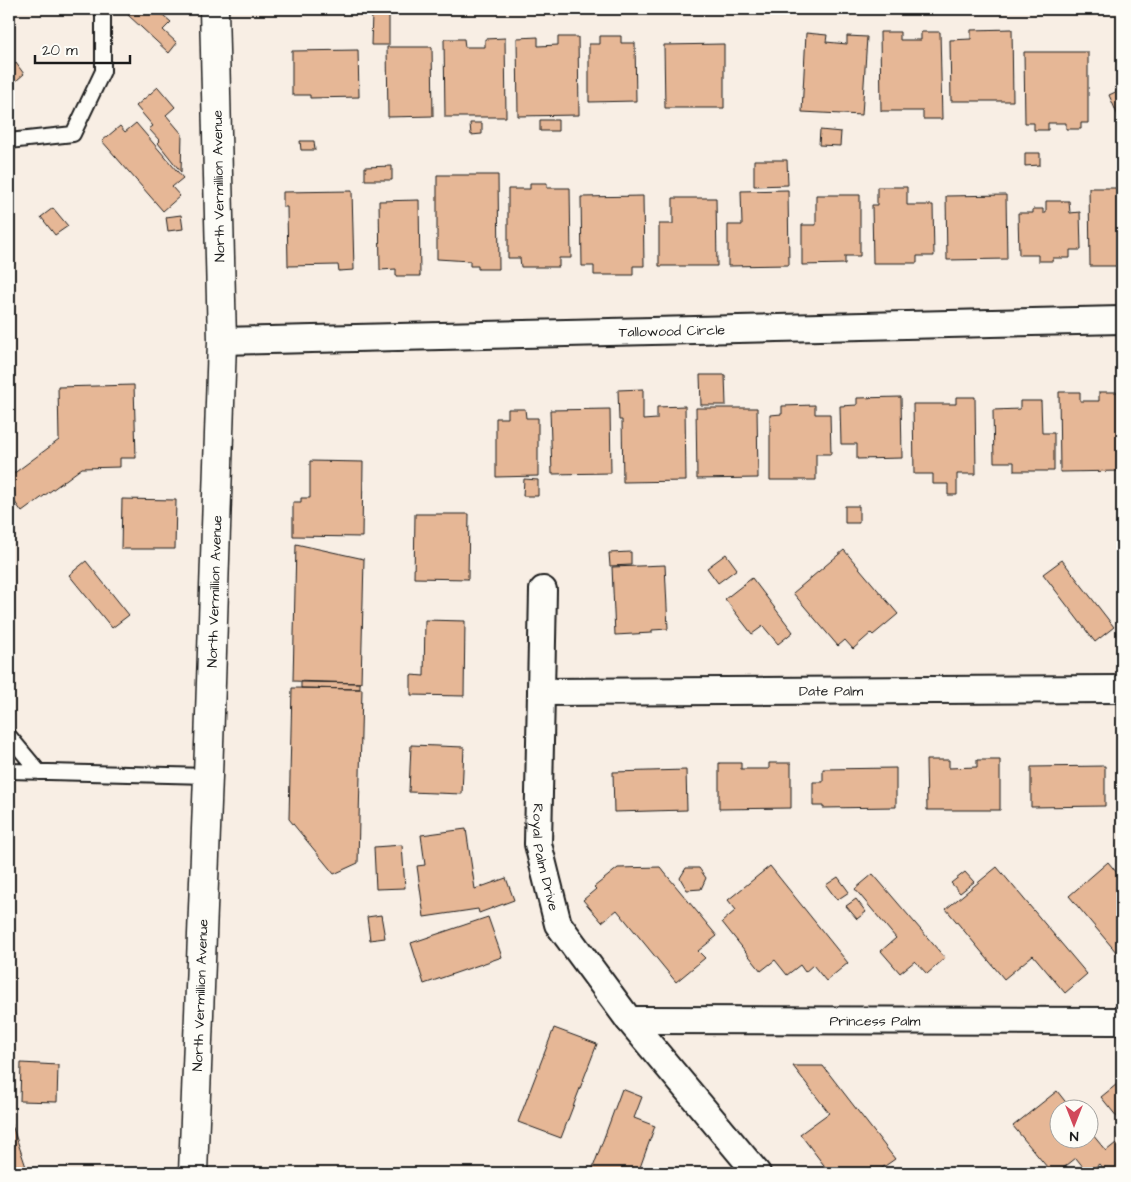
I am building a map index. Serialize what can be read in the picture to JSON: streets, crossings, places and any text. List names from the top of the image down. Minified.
{"streets":{"street":["North Vermillion Avenue","Tallowood Circle","Date Palm","Royal Palm Drive","Princess Palm"]},"crossings":[["North Vermillion Avenue","Tallowood Circle"],["Date Palm","Royal Palm Drive"],["Royal Palm Drive","Princess Palm"]],"scale_bar":"20 m","north":"bottom"}
